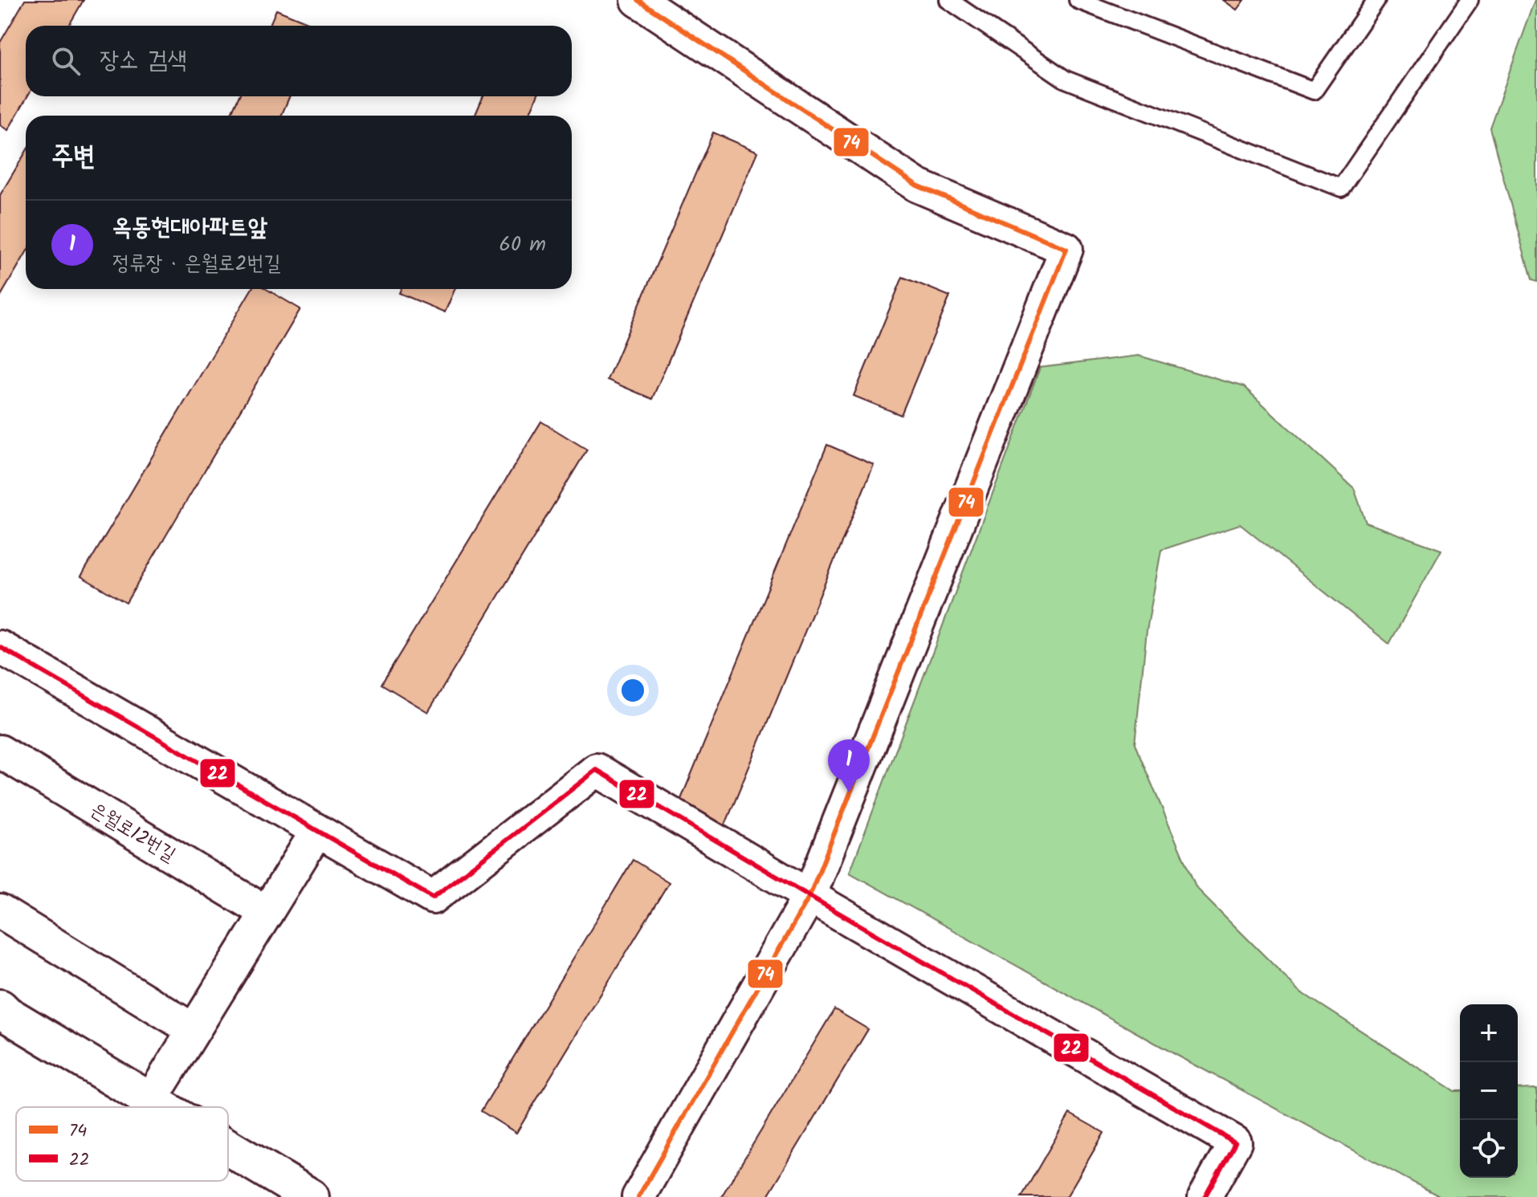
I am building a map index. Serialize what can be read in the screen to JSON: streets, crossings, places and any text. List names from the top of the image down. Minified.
{"streets":{"street":["은월로12번길"]},"lines":["transit line 74","transit line 22"],"legend":["74","22"],"page":{"search":"장소 검색","heading":"주변","list":[{"mark":"1","name":"옥동현대아파트앞","note":"정류장 · 은월로2번길","value":"60 m"}],"pins":"1","map_buttons":["+","−"]}}
